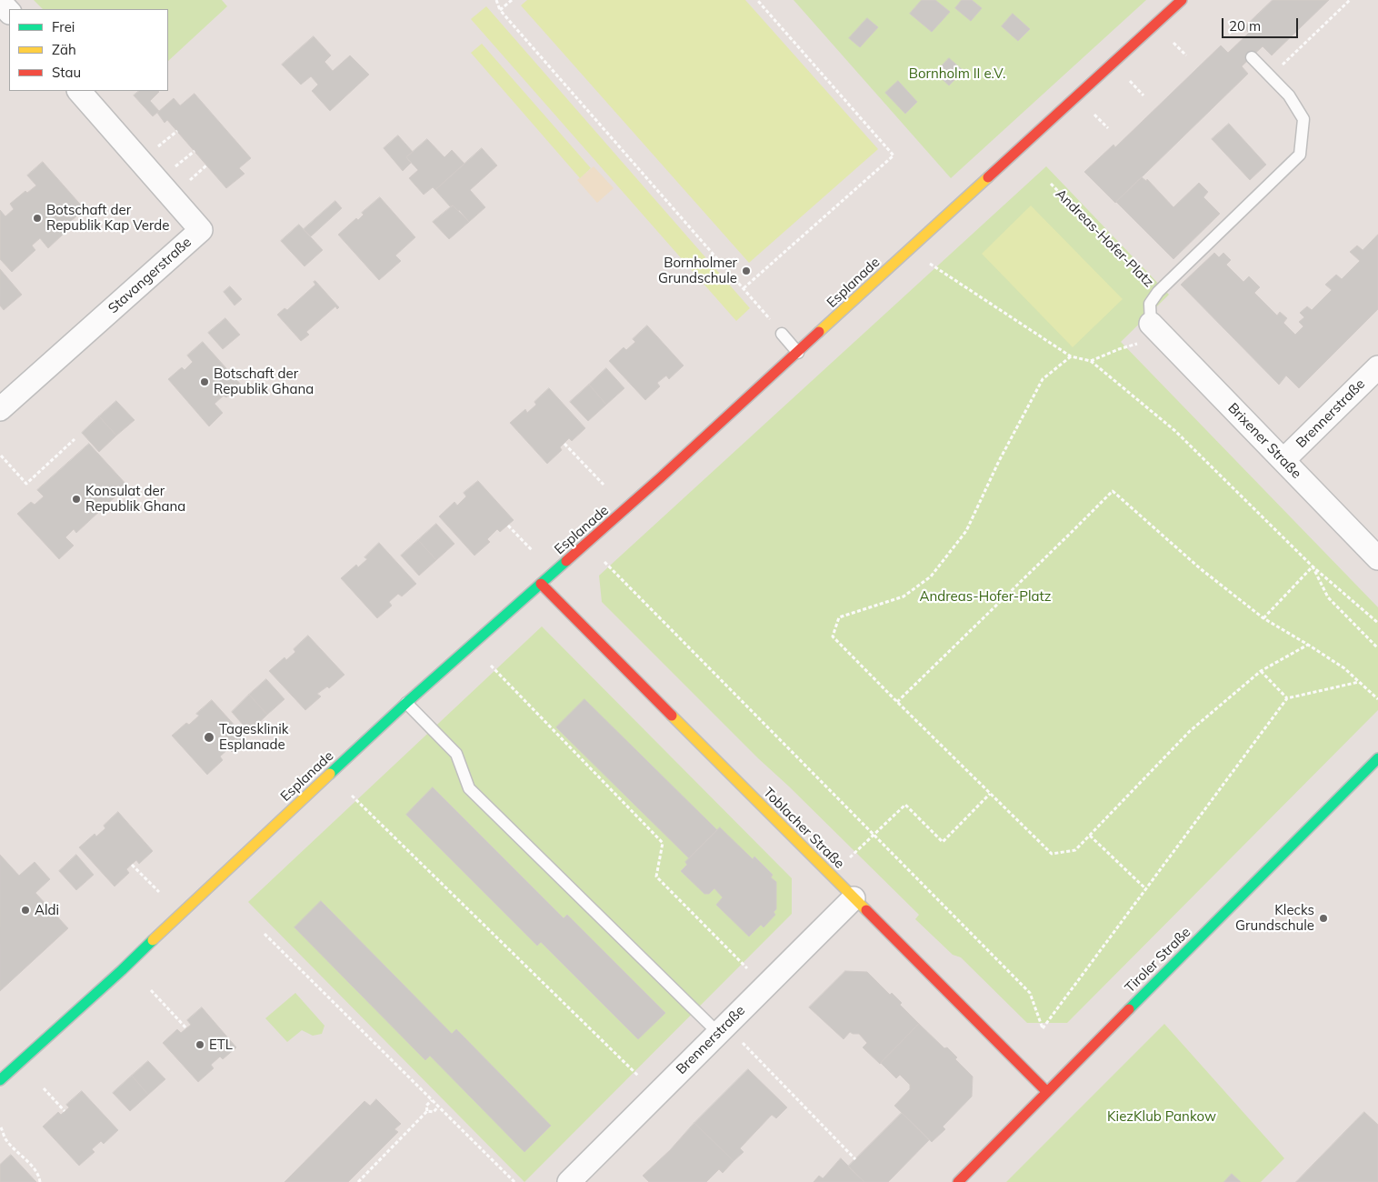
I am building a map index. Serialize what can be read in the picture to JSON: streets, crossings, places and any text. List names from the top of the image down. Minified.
{"streets":{"street":["Stavangerstraße","Esplanade","Brennerstraße","Brixener Straße","Toblacher Straße","Tiroler Straße"],"path":["Andreas-Hofer-Platz"]},"crossings":[["Esplanade","Toblacher Straße"],["Brennerstraße","Brixener Straße"],["Brennerstraße","Toblacher Straße"],["Toblacher Straße","Tiroler Straße"]],"parks":["Bornholm II e.V.","Andreas-Hofer-Platz","KiezKlub Pankow"],"places":["Botschaft der Republik Kap Verde","Bornholmer Grundschule","Botschaft der Republik Ghana","Konsulat der Republik Ghana","Tagesklinik Esplanade","Aldi","Klecks Grundschule","ETL"],"legend":["Frei","Zäh","Stau"],"scale_bar":"20 m"}
